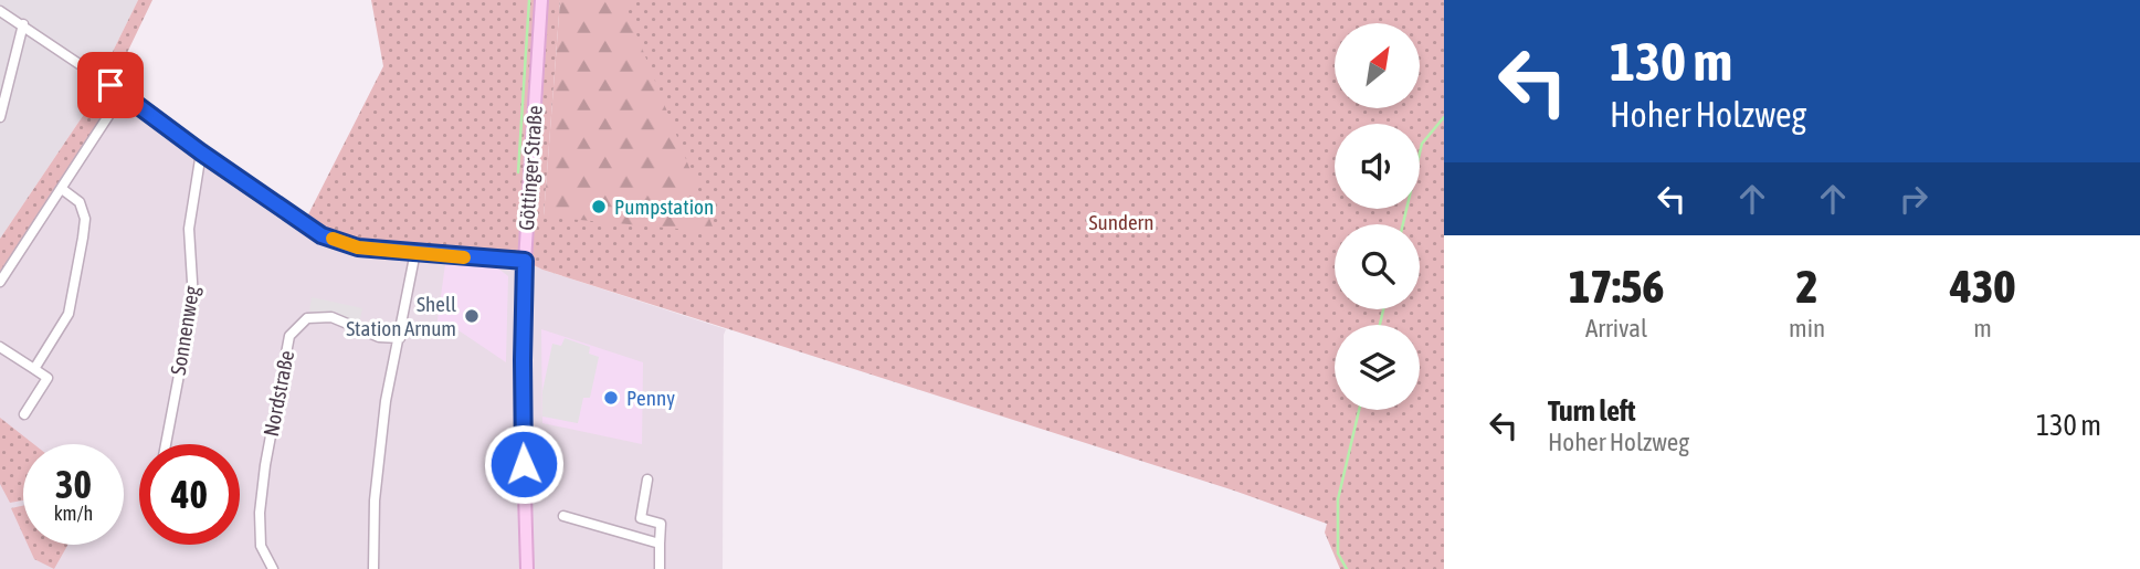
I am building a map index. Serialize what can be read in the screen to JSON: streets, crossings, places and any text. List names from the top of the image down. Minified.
{"streets":{"street":["Göttinger Straße","Sonnenweg","Nordstraße"]},"parks":["Sundern"],"places":["Pumpstation","Shell Station Arnum","Penny"],"north":"top right","page":{"turn":["130 m","Hoher Holzweg"],"eta":["17:56","Arrival","2","min","430","m"],"list":[{"name":"Turn left","note":"Hoher Holzweg","value":"130 m"}],"speed":"30 km/h","limit":"40"}}
